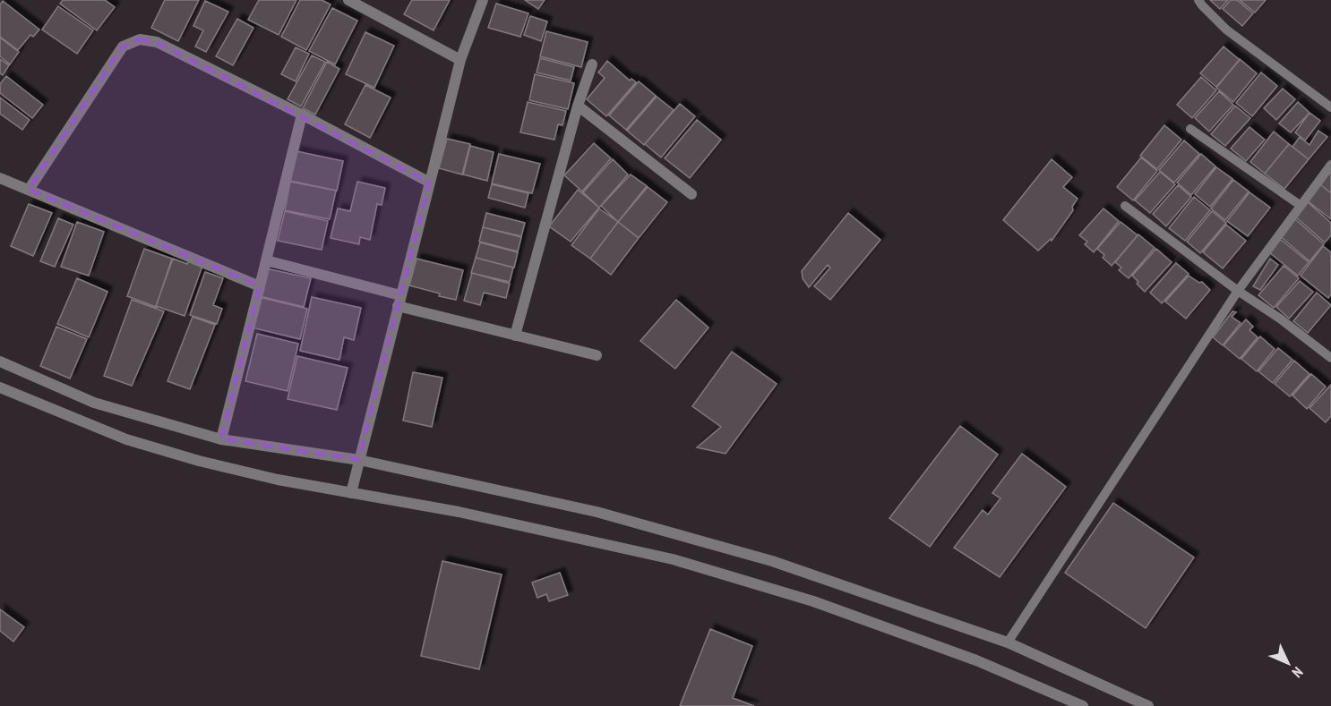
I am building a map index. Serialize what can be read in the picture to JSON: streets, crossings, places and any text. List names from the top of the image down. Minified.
{"north":"bottom right"}
